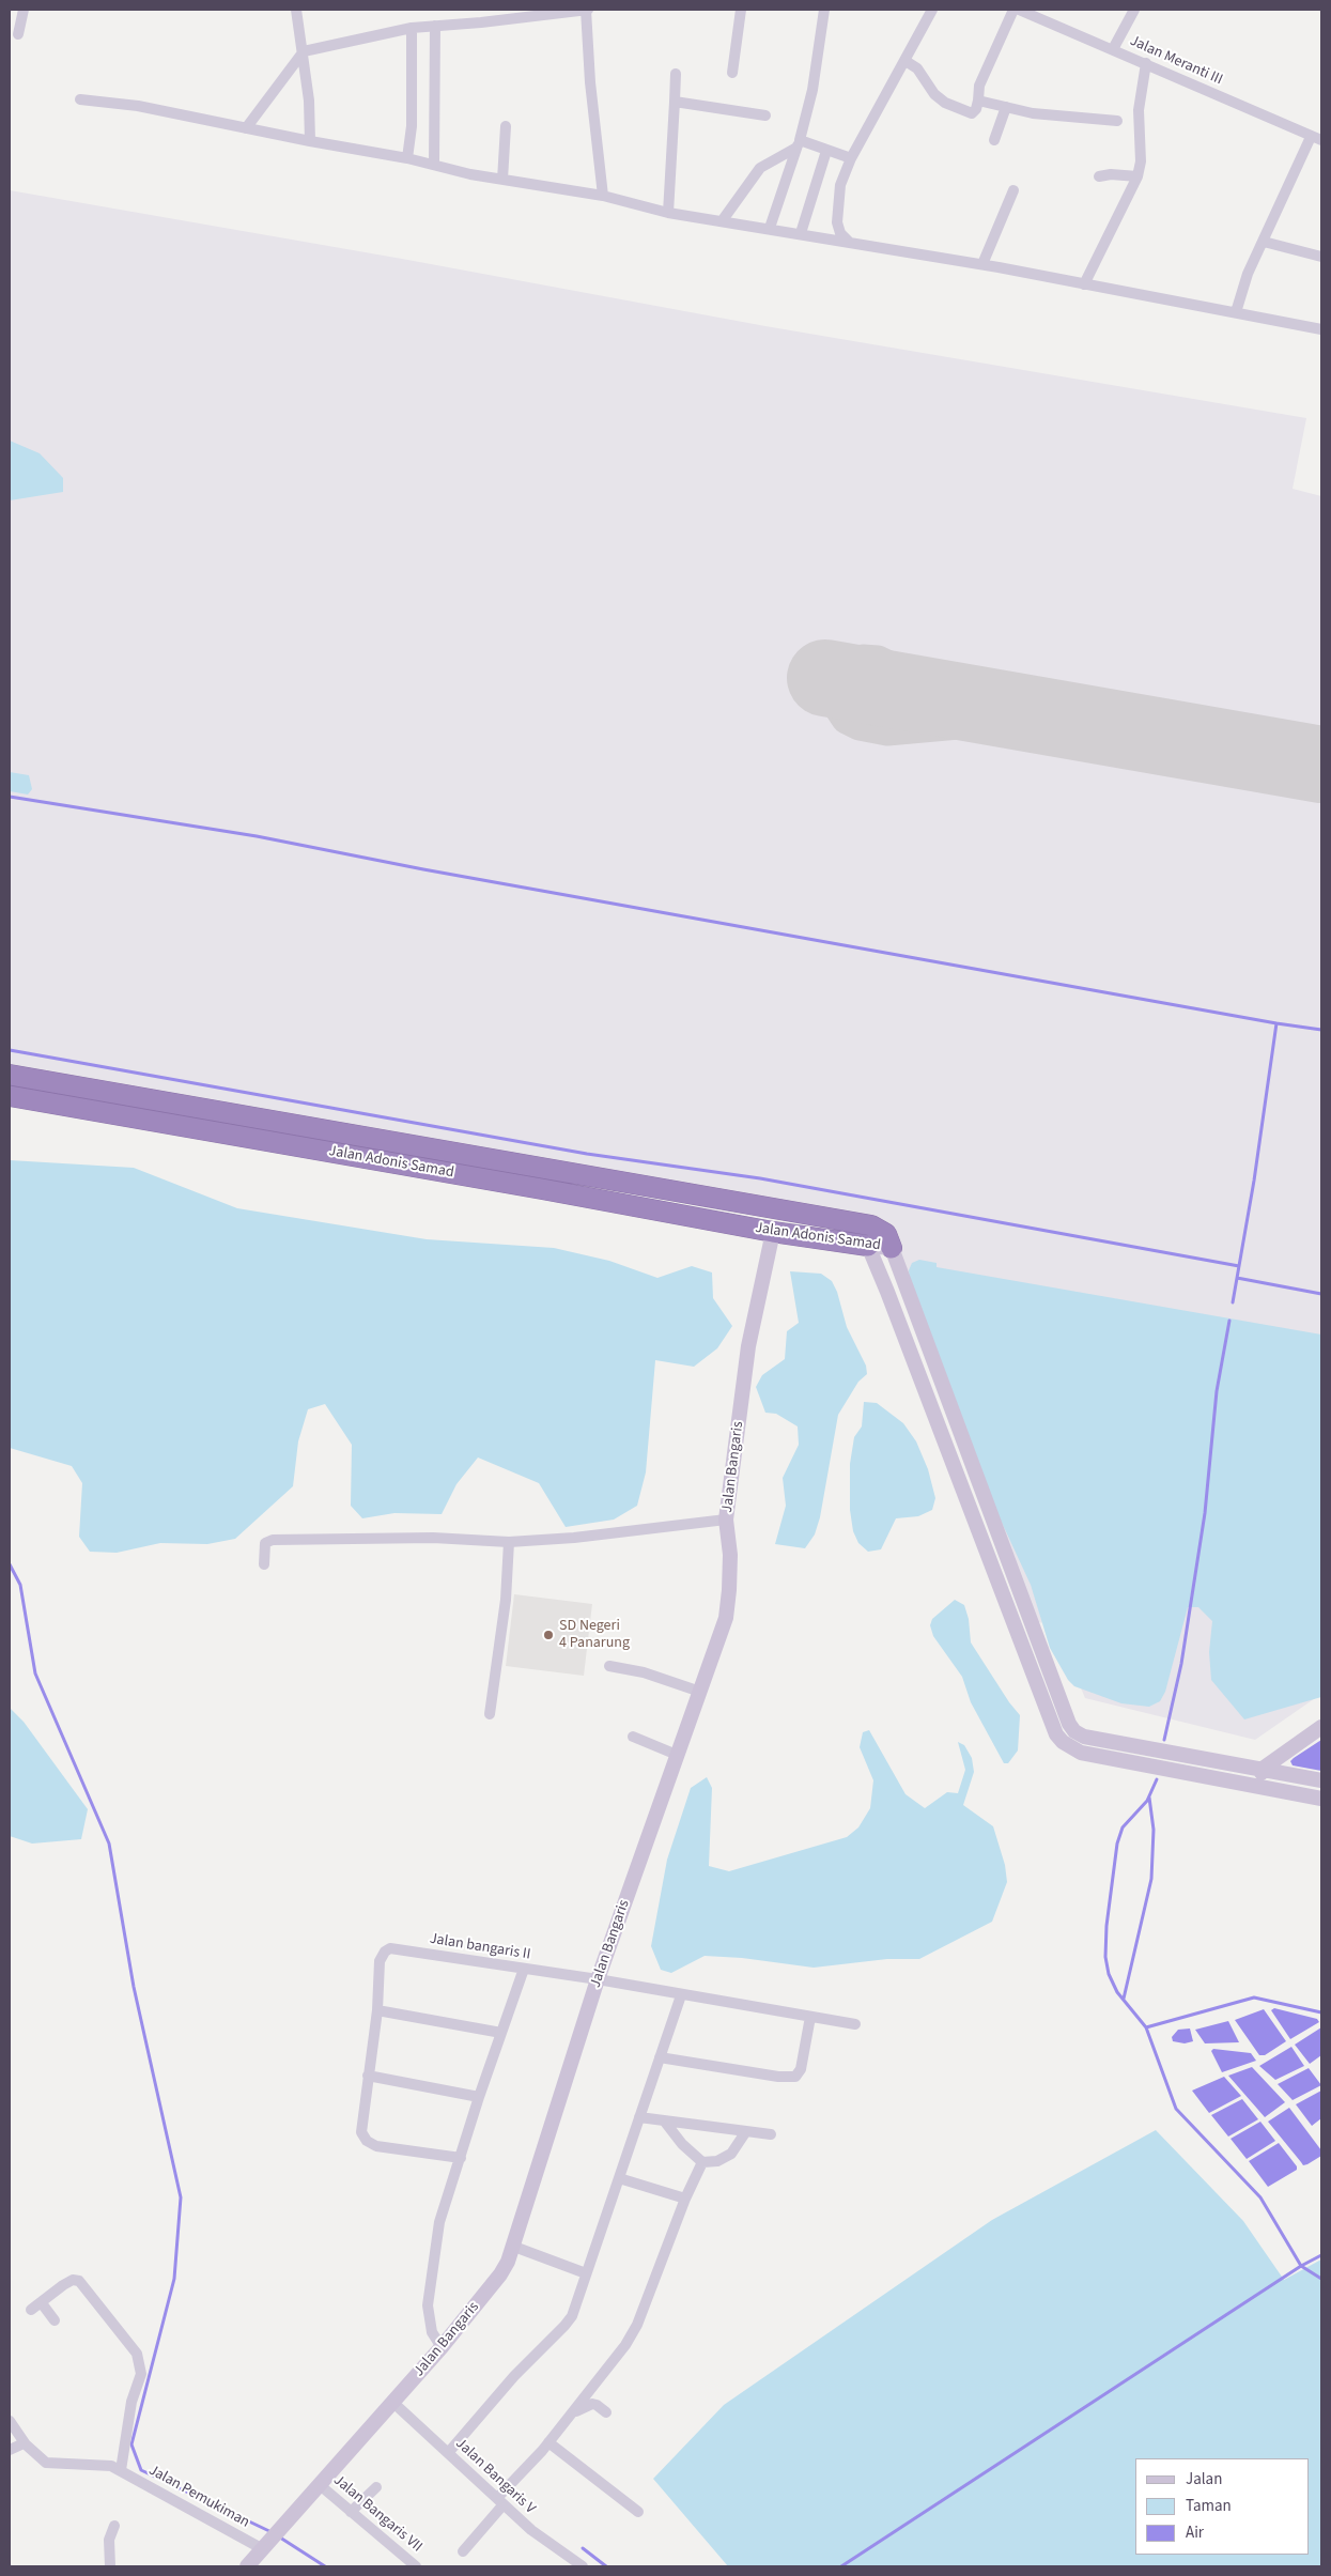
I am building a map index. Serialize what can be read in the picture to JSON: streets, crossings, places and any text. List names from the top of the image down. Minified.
{"streets":{"highway":["Jalan Adonis Samad"],"main road":["Jalan Bangaris"],"street":["Jalan Meranti III","Jalan bangaris II","Jalan Bangaris V","Jalan Pemukiman","Jalan Bangaris VII"]},"crossings":[["Jalan Adonis Samad","Jalan Bangaris"],["Jalan Bangaris","Jalan bangaris II"],["Jalan Bangaris","Jalan Bangaris V"],["Jalan Bangaris","Jalan Pemukiman"],["Jalan Bangaris","Jalan Bangaris VII"]],"places":["SD Negeri 4 Panarung"],"legend":["Jalan","Taman","Air"]}
